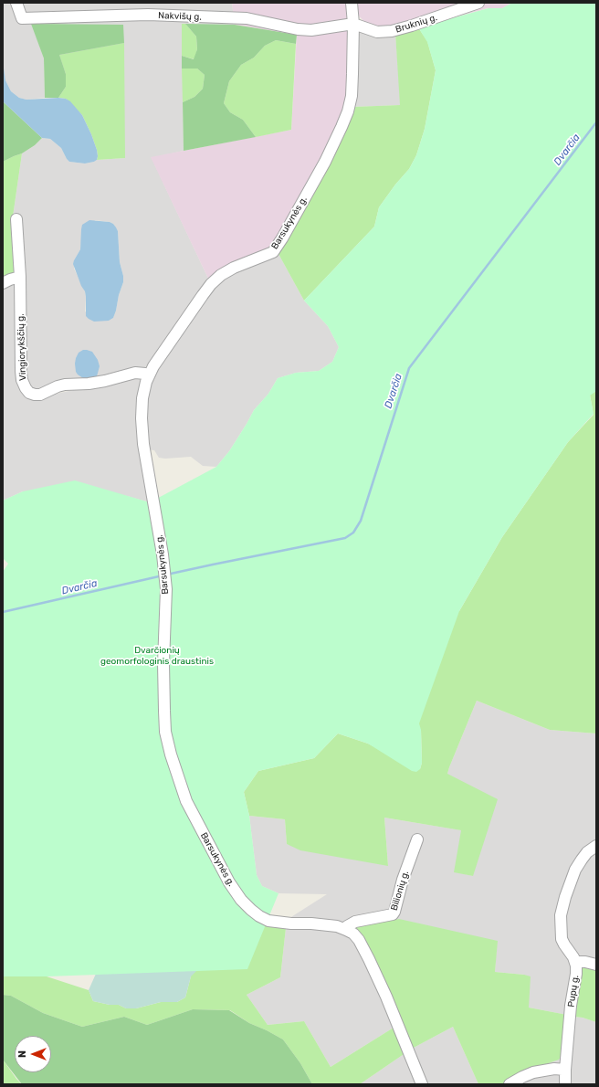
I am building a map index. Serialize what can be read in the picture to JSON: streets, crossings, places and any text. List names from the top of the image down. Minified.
{"streets":{"street":["Nakvišų g.","Bruknių g.","Barsukynės g.","Vingiorykščių g.","Bilionių g.","Pupų g."]},"crossings":[["Nakvišų g.","Bruknių g."],["Nakvišų g.","Barsukynės g."],["Bruknių g.","Barsukynės g."],["Barsukynės g.","Vingiorykščių g."],["Barsukynės g.","Bilionių g."]],"water":["Dvarčia"],"parks":["Dvarčionių geomorfologinis draustinis"],"north":"left"}
